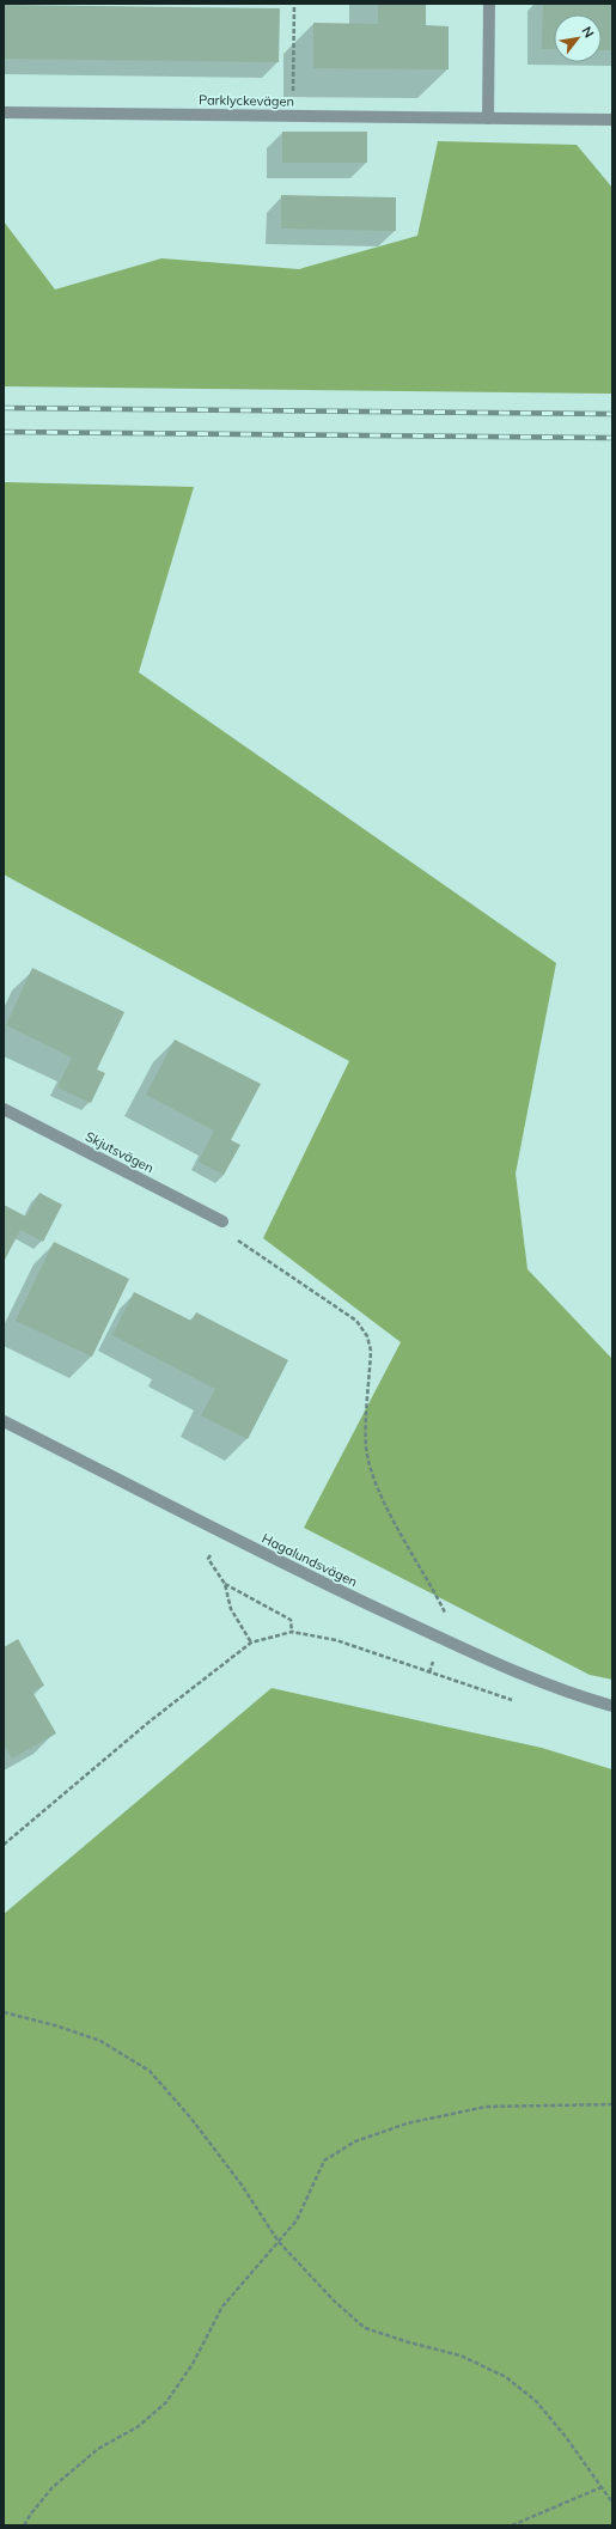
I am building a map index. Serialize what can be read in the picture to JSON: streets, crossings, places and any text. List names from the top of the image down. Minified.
{"streets":{"street":["Parklyckevägen","Skjutsvägen","Hagalundsvägen"]},"north":"top right"}
